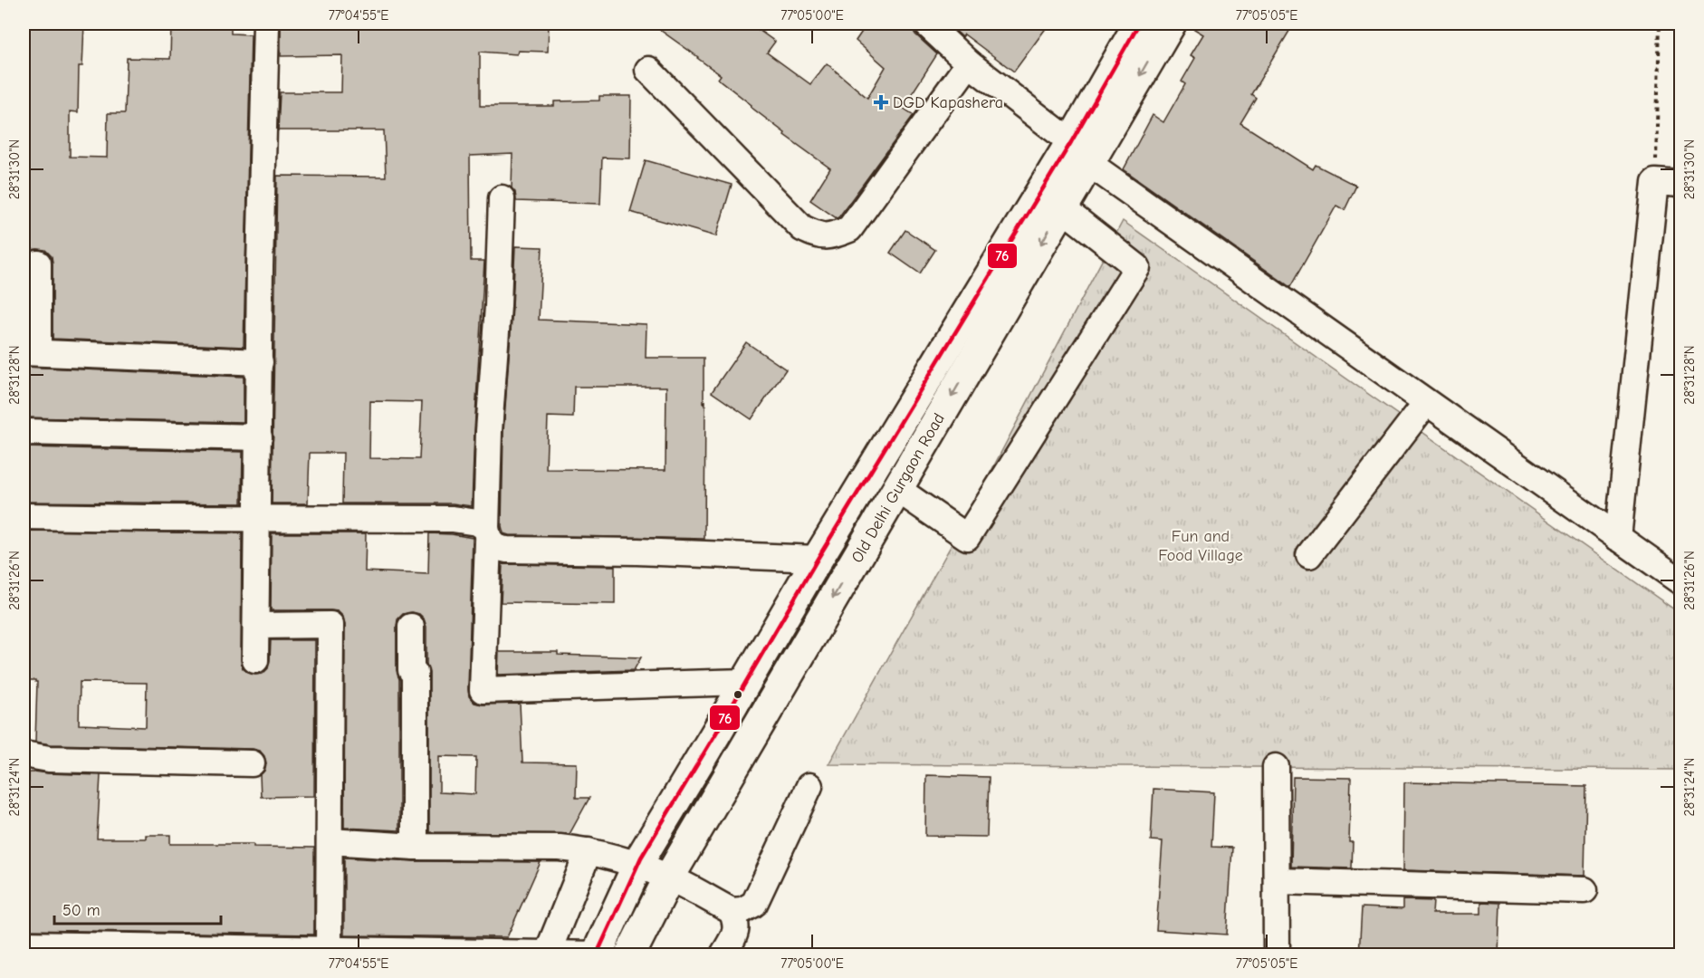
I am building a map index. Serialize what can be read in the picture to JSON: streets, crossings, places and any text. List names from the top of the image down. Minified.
{"streets":{"main road":["Old Delhi Gurgaon Road"]},"parks":["Fun and Food Village"],"places":{"health":["DGD Kapashera"]},"lines":["transit line 76"],"scale_bar":"50 m","coordinates":["77°04'55\"E","77°05'00\"E","77°05'05\"E","28°31'30\"N","28°31'28\"N","28°31'26\"N","28°31'24\"N"]}
